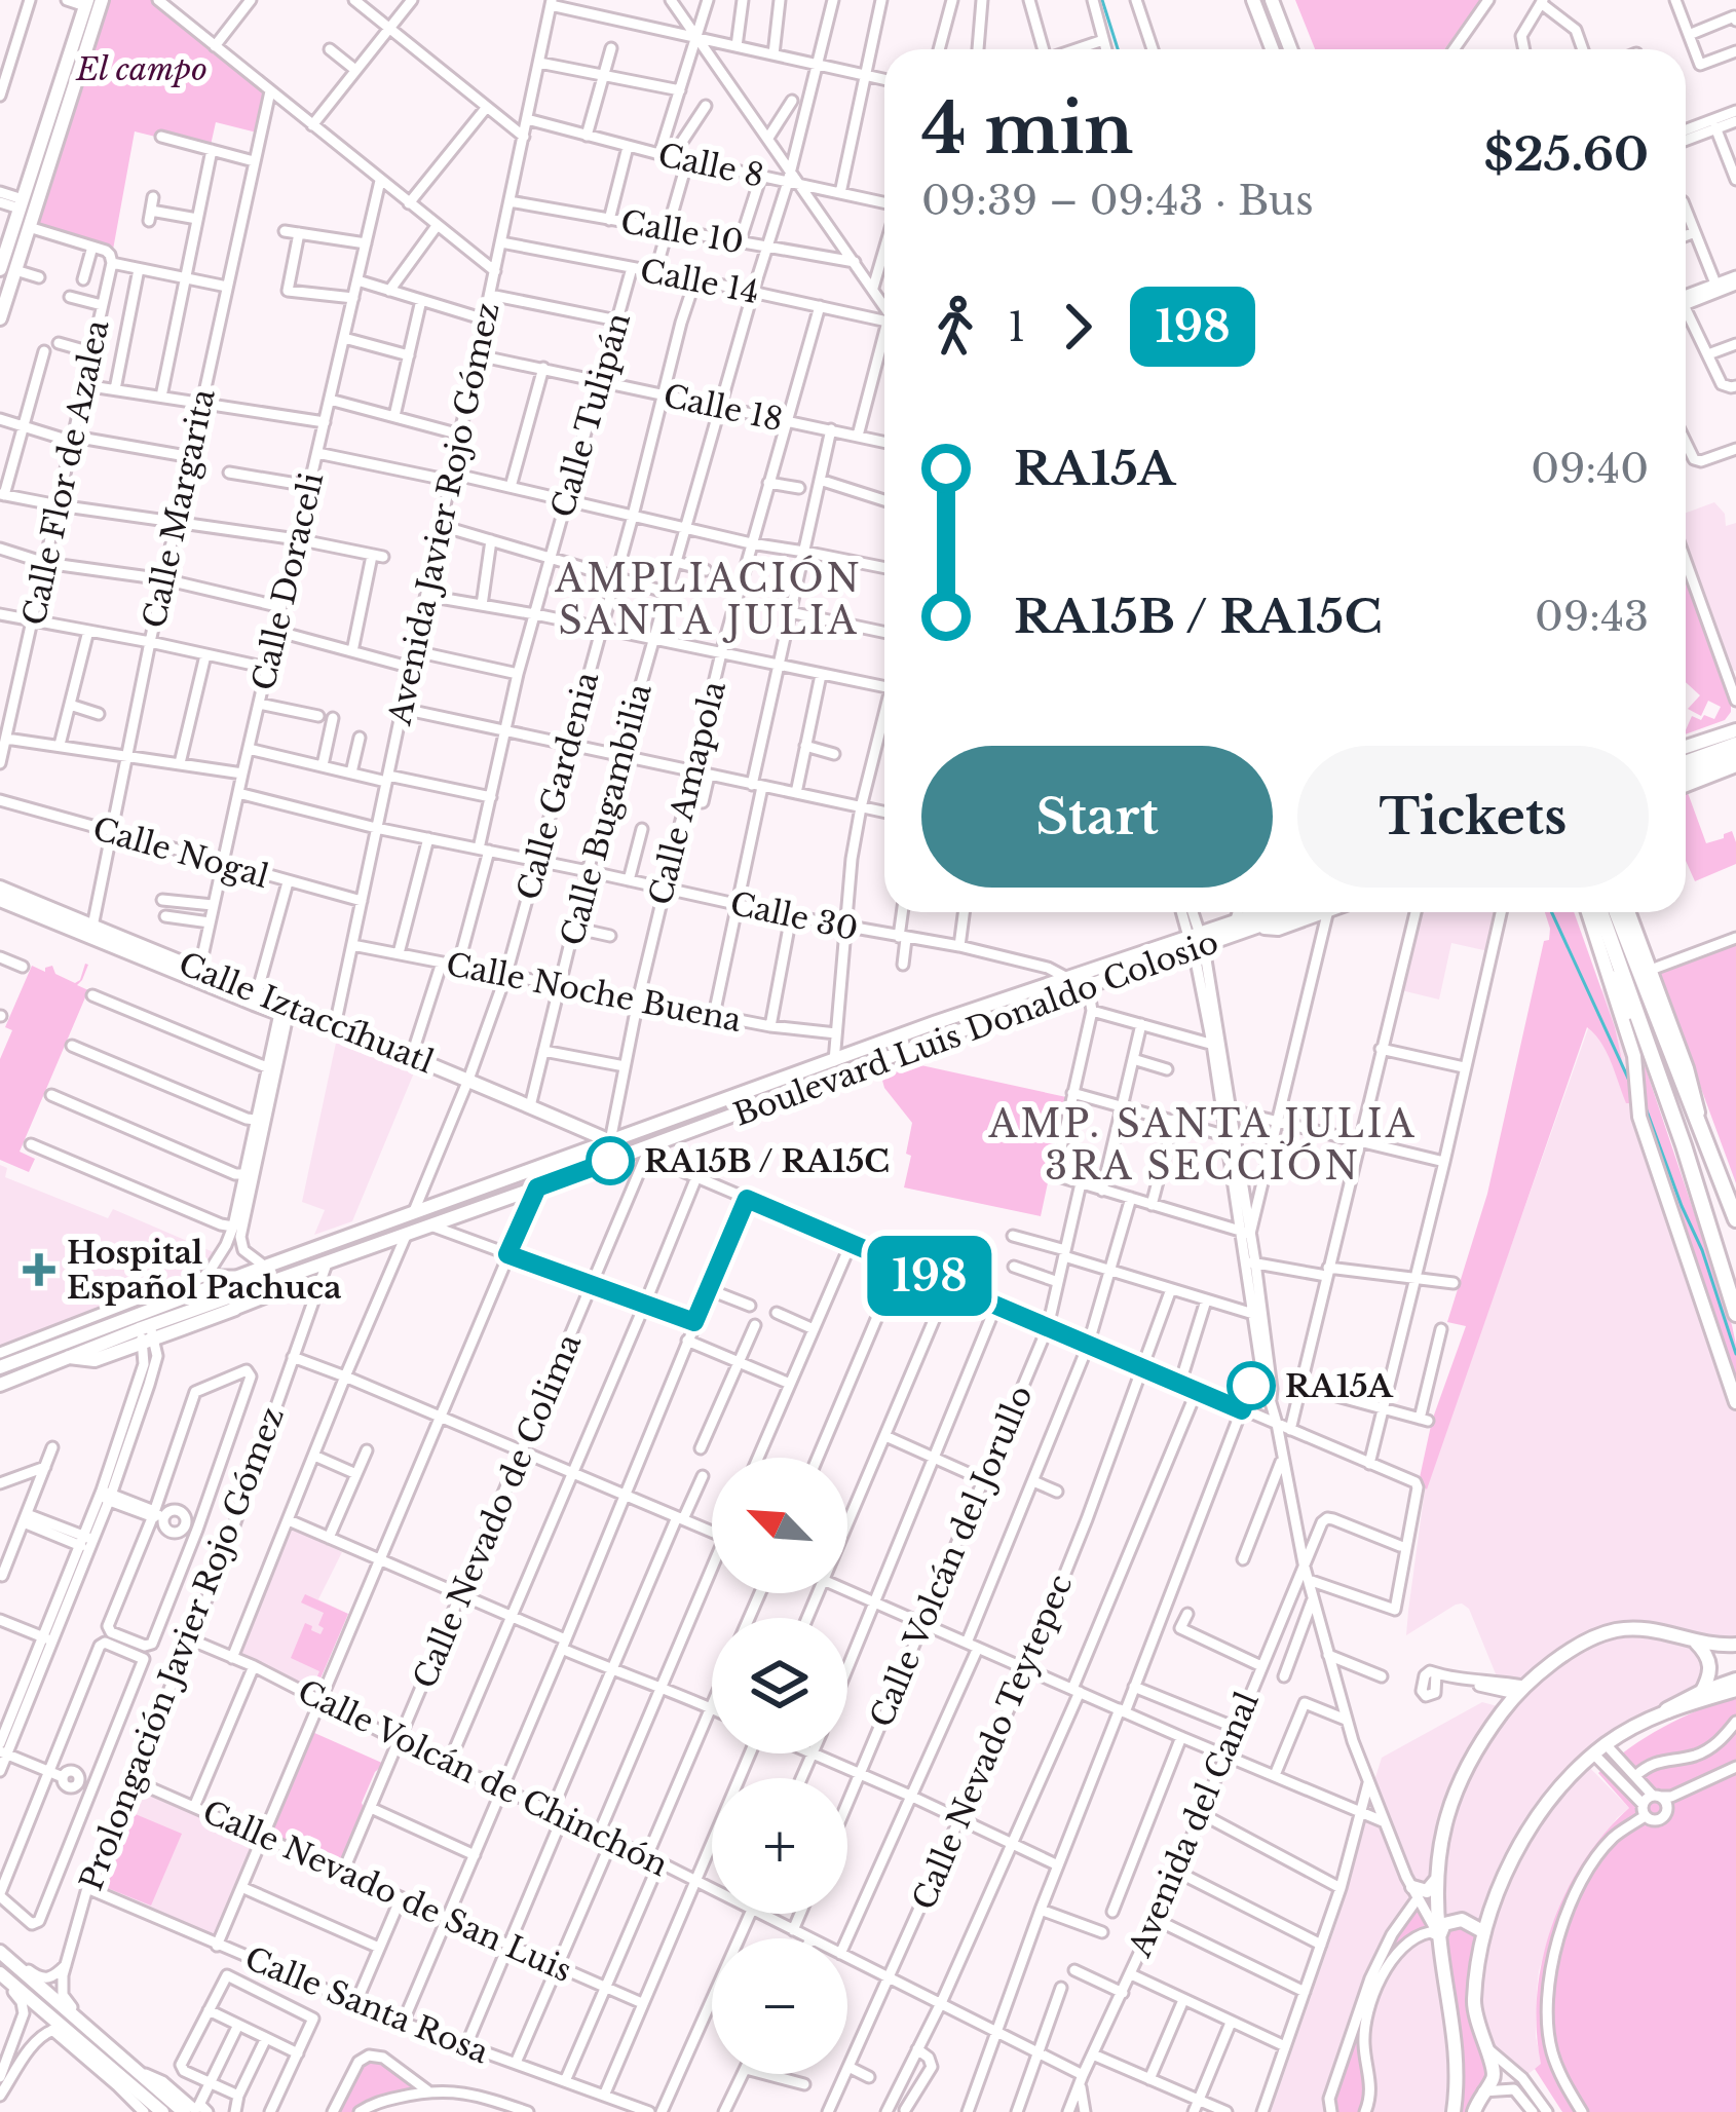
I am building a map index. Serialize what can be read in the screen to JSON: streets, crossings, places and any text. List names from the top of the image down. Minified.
{"streets":{"main road":["Calle Iztaccíhuatl","Boulevard Luis Donaldo Colosio"],"street":["Calle 8","Calle 10","Calle 14","Calle 18","Calle Tulipán","Calle Flor de Azalea","Calle Margarita","Avenida Javier Rojo Gómez","Calle Doraceli","Calle Gardenia","Calle Amapola","Calle Bugambilia","Calle Nogal","Calle 30","Calle Noche Buena","Calle Nevado de Colima","Calle Volcán del Jorullo","Prolongación Javier Rojo Gómez","Calle Nevado Teytepec","Calle Volcán de Chinchón","Avenida del Canal","Calle Nevado de San Luis","Calle Santa Rosa"]},"crossings":[["Calle 8","Avenida Javier Rojo Gómez"],["Calle 8","Calle Bugambilia"],["Calle 10","Avenida Javier Rojo Gómez"],["Calle 10","Calle Bugambilia"],["Calle 14","Calle Tulipán"],["Calle 14","Avenida Javier Rojo Gómez"],["Calle 14","Calle Gardenia"],["Calle 14","Calle Amapola"],["Calle 14","Calle Bugambilia"],["Calle 18","Calle Tulipán"],["Calle 18","Avenida Javier Rojo Gómez"],["Calle 18","Calle Gardenia"],["Calle 18","Calle Amapola"],["Calle 18","Calle Bugambilia"],["Calle Tulipán","Calle 30"],["Calle Tulipán","Calle Noche Buena"],["Calle Margarita","Calle Nogal"],["Calle Margarita","Calle Iztaccíhuatl"],["Avenida Javier Rojo Gómez","Calle Nogal"],["Avenida Javier Rojo Gómez","Calle 30"],["Avenida Javier Rojo Gómez","Calle Noche Buena"],["Avenida Javier Rojo Gómez","Calle Iztaccíhuatl"],["Calle Doraceli","Calle Nogal"],["Calle Doraceli","Calle 30"],["Calle Doraceli","Calle Iztaccíhuatl"],["Calle Gardenia","Calle 30"],["Calle Gardenia","Calle Noche Buena"],["Calle Gardenia","Calle Iztaccíhuatl"],["Calle Gardenia","Boulevard Luis Donaldo Colosio"],["Calle Amapola","Calle 30"],["Calle Amapola","Calle Noche Buena"],["Calle Amapola","Calle Iztaccíhuatl"],["Calle Amapola","Boulevard Luis Donaldo Colosio"],["Calle Bugambilia","Calle 30"],["Calle Bugambilia","Calle Noche Buena"],["Calle Bugambilia","Calle Iztaccíhuatl"],["Calle 30","Boulevard Luis Donaldo Colosio"],["Calle Iztaccíhuatl","Boulevard Luis Donaldo Colosio"],["Boulevard Luis Donaldo Colosio","Calle Nevado de Colima"],["Boulevard Luis Donaldo Colosio","Prolongación Javier Rojo Gómez"],["Calle Nevado de Colima","Calle Volcán de Chinchón"],["Calle Nevado de Colima","Calle Nevado de San Luis"],["Prolongación Javier Rojo Gómez","Calle Volcán de Chinchón"],["Prolongación Javier Rojo Gómez","Calle Nevado de San Luis"],["Prolongación Javier Rojo Gómez","Calle Santa Rosa"],["Calle Nevado Teytepec","Calle Volcán de Chinchón"],["Calle Volcán de Chinchón","Avenida del Canal"]],"districts":["AMPLIACIÓN SANTA JULIA","AMP. SANTA JULIA 3RA SECCIÓN"],"parks":["El campo"],"places":{"other":["RA15B / RA15C","RA15A"],"health":["Hospital Español Pachuca"]},"lines":["bus line 198"],"north":"top left","page":{"on_map":"198","heading":["4 min","09:39 – 09:43 · Bus","$25.60"],"legs":["1","198"],"list":[{"name":"RA15A","value":"09:40"},{"name":"RA15B / RA15C","value":"09:43"}],"buttons":["Start","Tickets"],"map_buttons":["+","−"]}}
